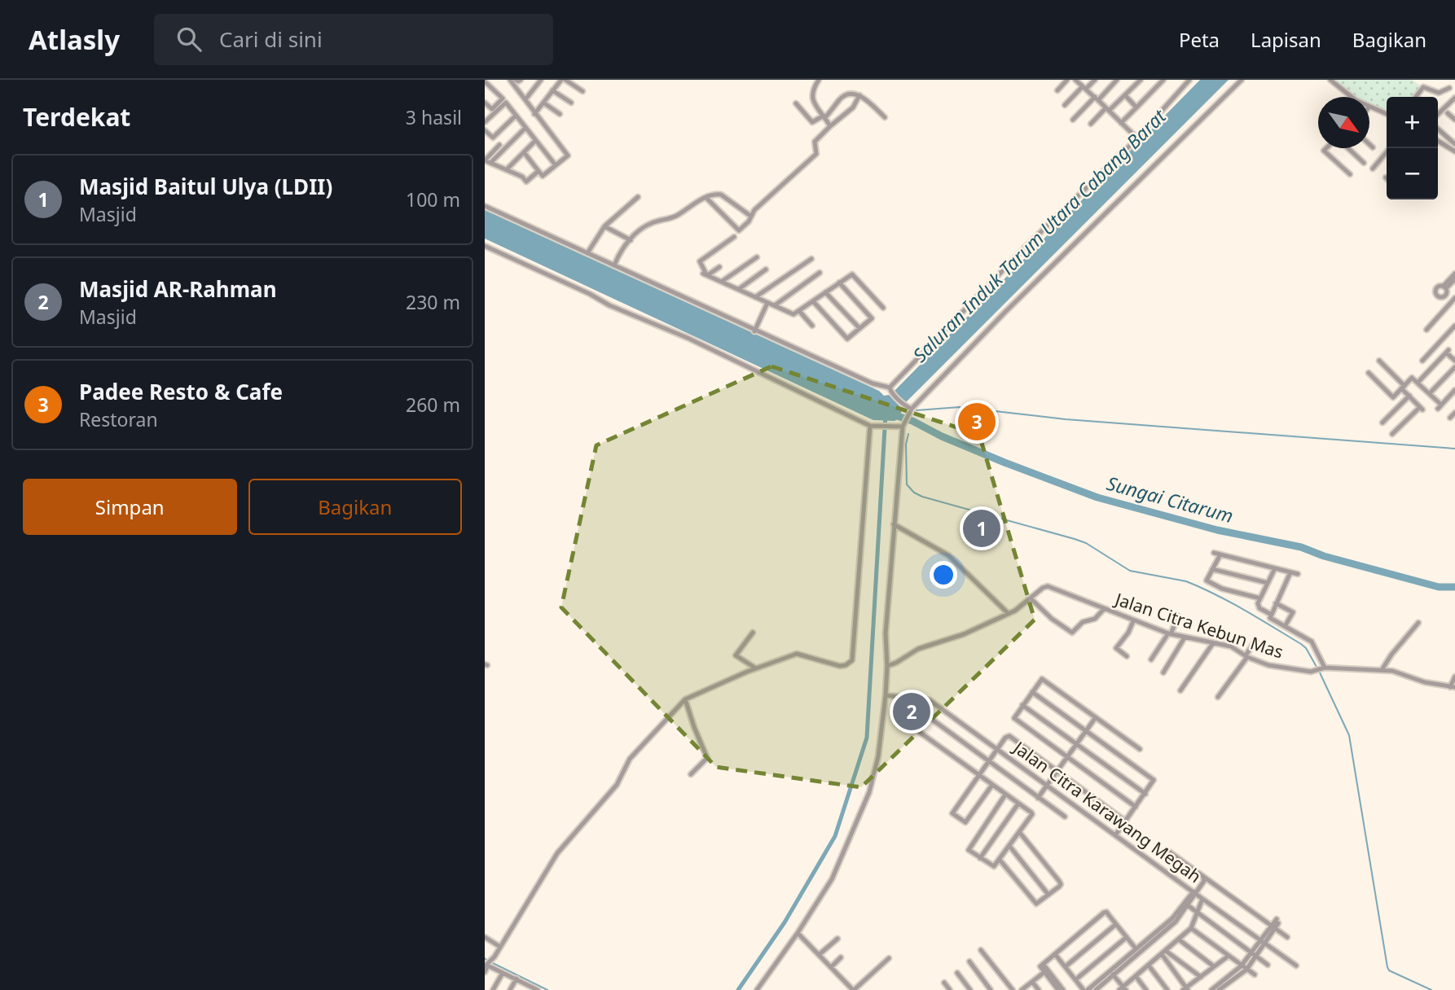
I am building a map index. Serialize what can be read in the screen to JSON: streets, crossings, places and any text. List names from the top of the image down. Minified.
{"streets":{"street":["Jalan Citra Kebun Mas","Jalan Citra Karawang Megah"]},"water":["Saluran Induk Tarum Utara Cabang Barat","Sungai Citarum"],"north":"bottom right","page":{"header":"Atlasly","search":"Cari di sini","nav":["Peta","Lapisan","Bagikan"],"heading":["Terdekat","3 hasil"],"map_buttons":["+","−"],"list":[{"mark":"1","name":"Masjid Baitul Ulya (LDII)","note":"Masjid","value":"100 m"},{"mark":"2","name":"Masjid AR-Rahman","note":"Masjid","value":"230 m"},{"mark":"3","name":"Padee Resto & Cafe","note":"Restoran","value":"260 m"}],"pins":["3","1","2"],"buttons":["Simpan","Bagikan"]}}
